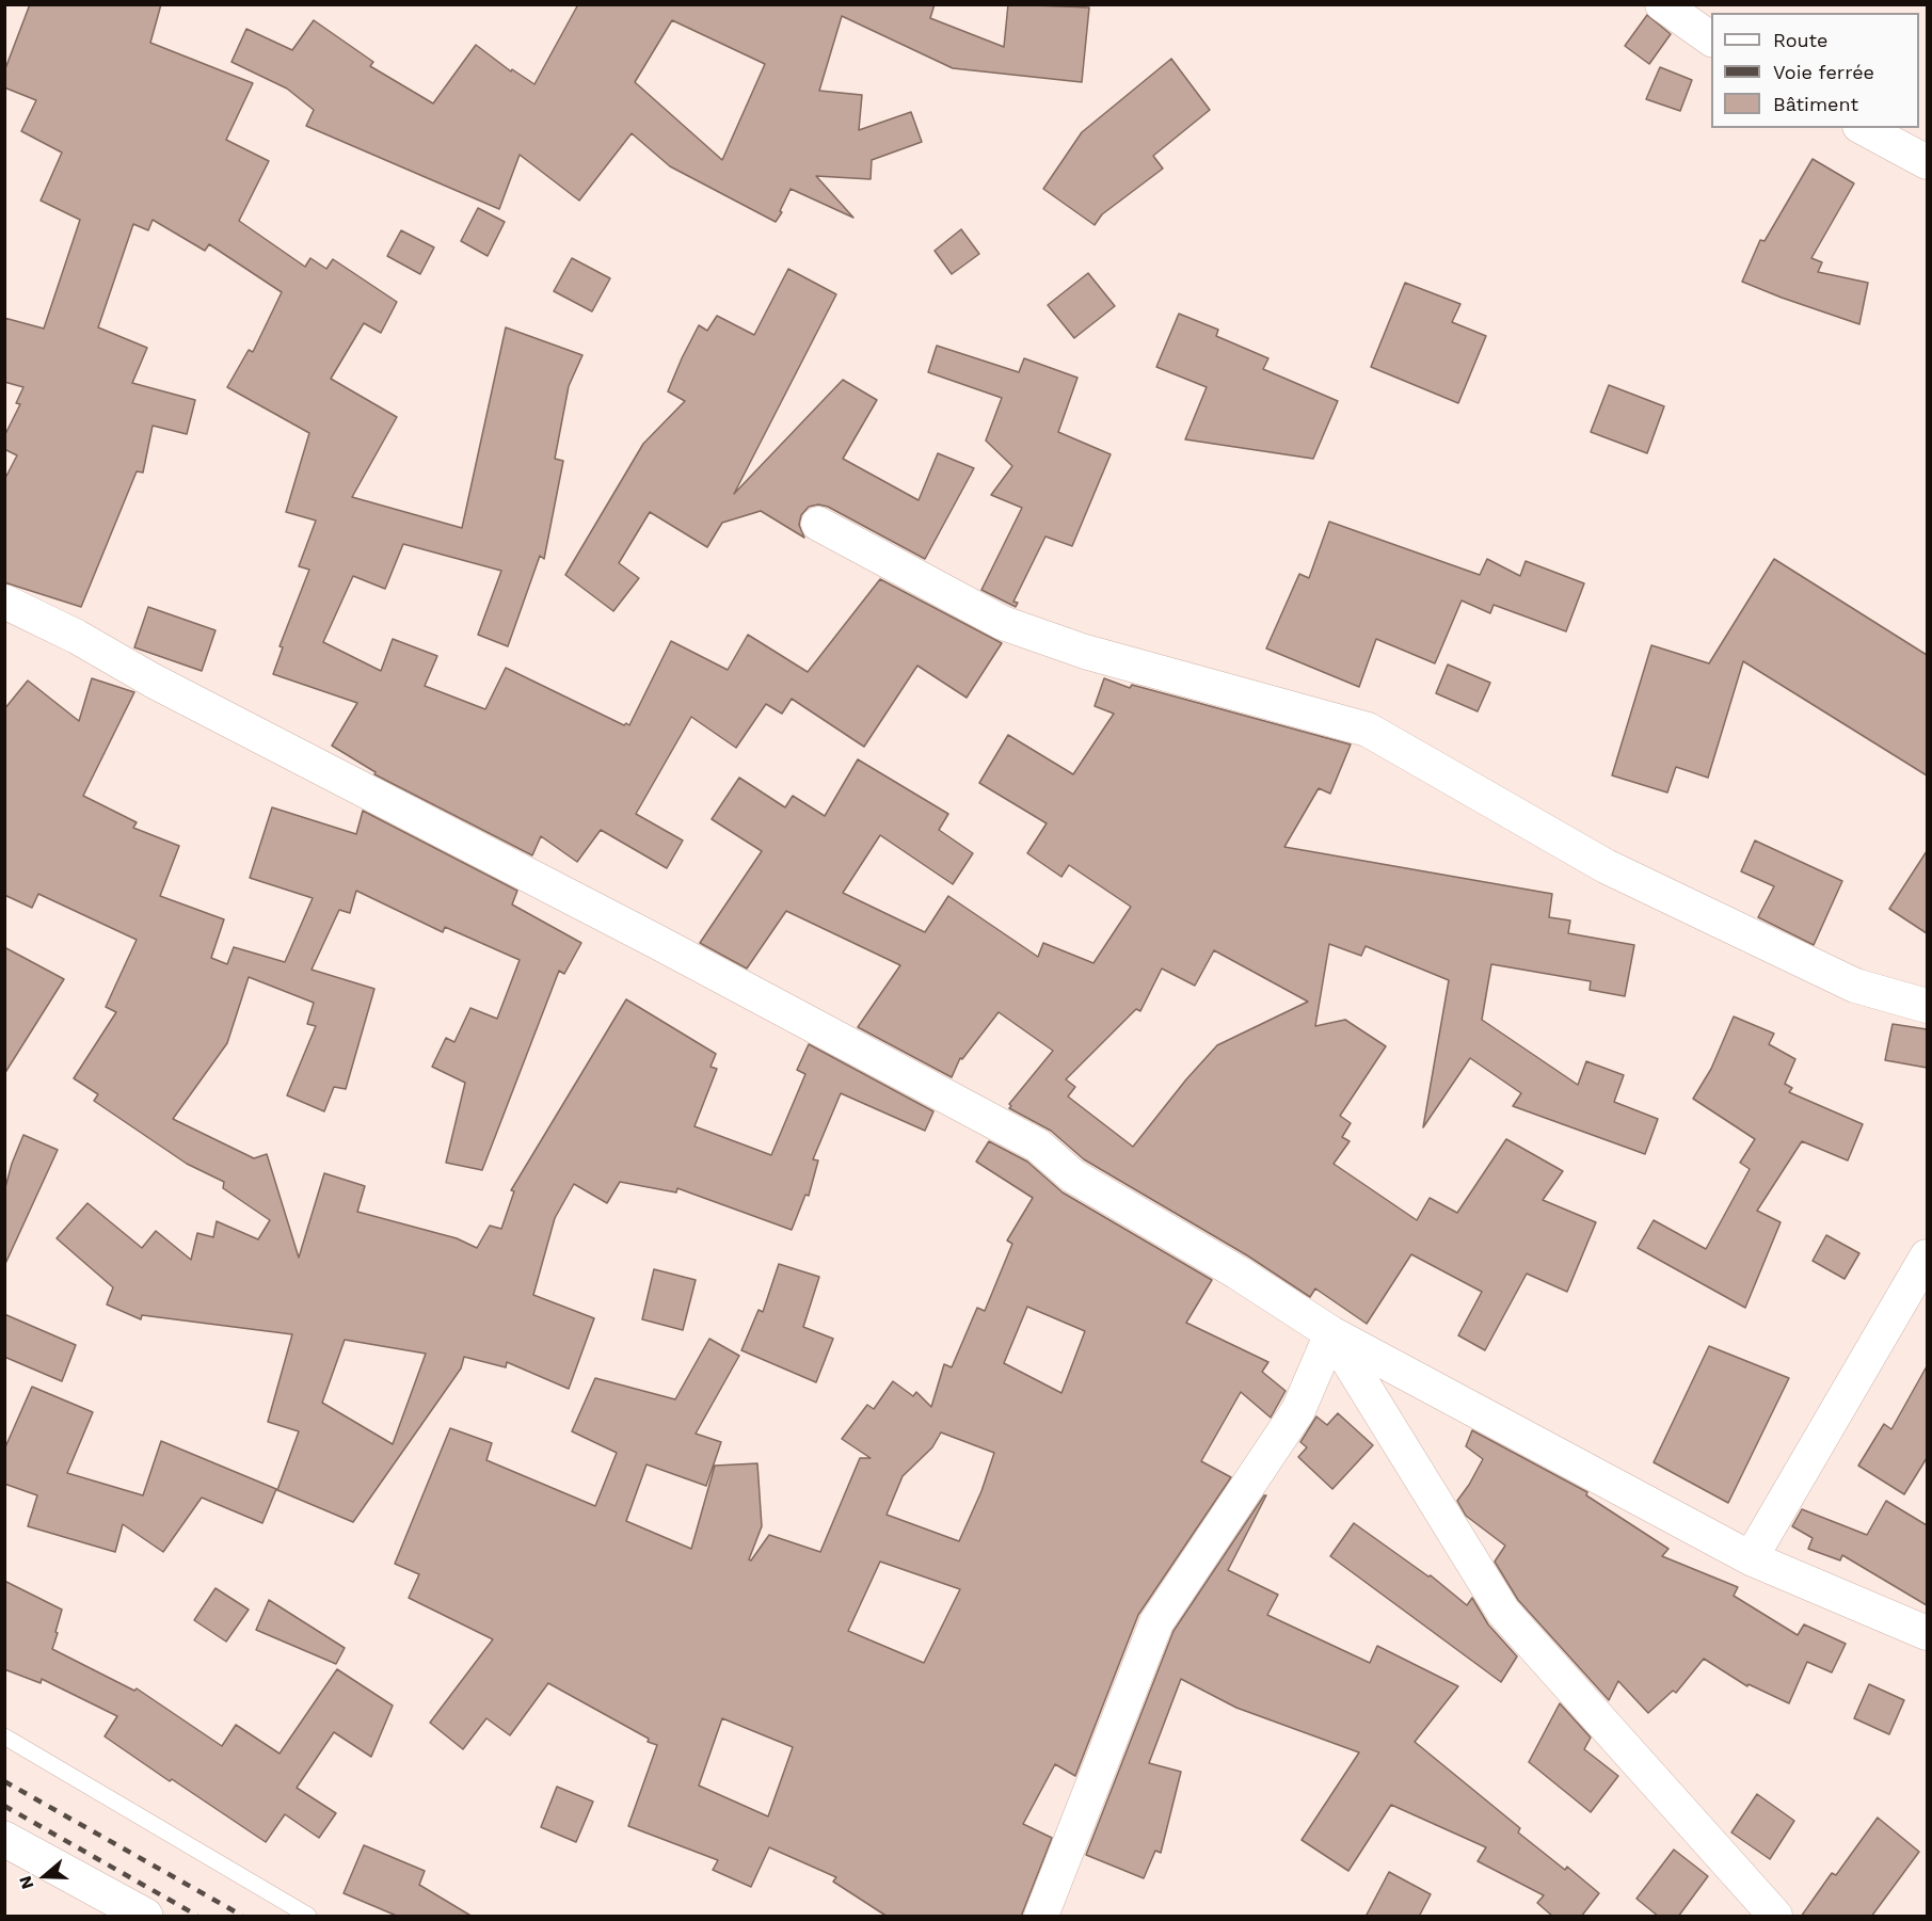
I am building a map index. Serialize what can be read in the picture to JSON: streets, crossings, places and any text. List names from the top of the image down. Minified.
{"legend":["Route","Voie ferrée","Bâtiment"],"north":"left"}
